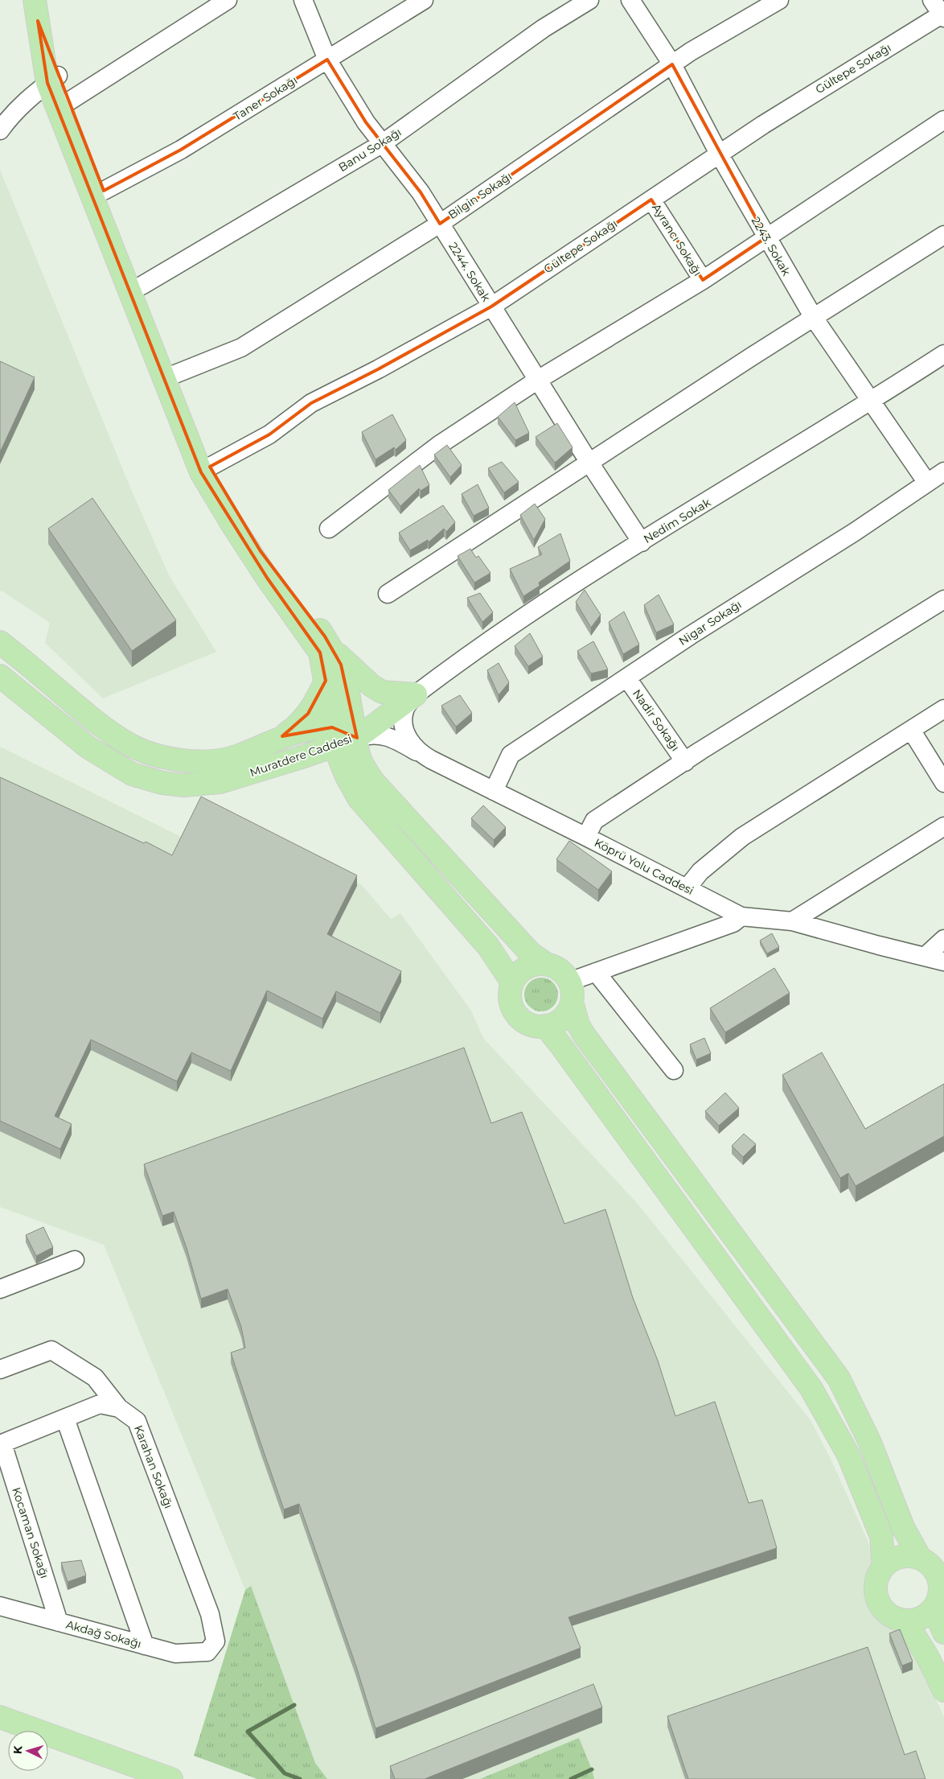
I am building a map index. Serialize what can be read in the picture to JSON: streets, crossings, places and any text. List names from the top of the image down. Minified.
{"streets":{"main road":["Muratdere Caddesi"],"street":["Gültepe Sokağı","Taner Sokağı","Banu Sokağı","Bilgin Sokağı","Ayrancı Sokağı","2243. Sokak","2244. Sokak","Nedim Sokak","Nigar Sokağı","Nadir Sokağı","Köprü Yolu Caddesi","Karahan Sokağı","Kocaman Sokağı","Akdağ Sokağı"]},"crossings":[["Gültepe Sokağı","Ayrancı Sokağı"],["Gültepe Sokağı","2243. Sokak"],["Gültepe Sokağı","2244. Sokak"],["Taner Sokağı","2244. Sokak"],["Banu Sokağı","2244. Sokak"],["Bilgin Sokağı","2243. Sokak"],["Bilgin Sokağı","2244. Sokak"],["2243. Sokak","Nedim Sokak"],["2243. Sokak","Nigar Sokağı"],["2244. Sokak","Nedim Sokak"],["Nedim Sokak","Köprü Yolu Caddesi"],["Nigar Sokağı","Nadir Sokağı"],["Nigar Sokağı","Köprü Yolu Caddesi"],["Karahan Sokağı","Kocaman Sokağı"],["Karahan Sokağı","Akdağ Sokağı"],["Kocaman Sokağı","Akdağ Sokağı"]],"north":"left"}
